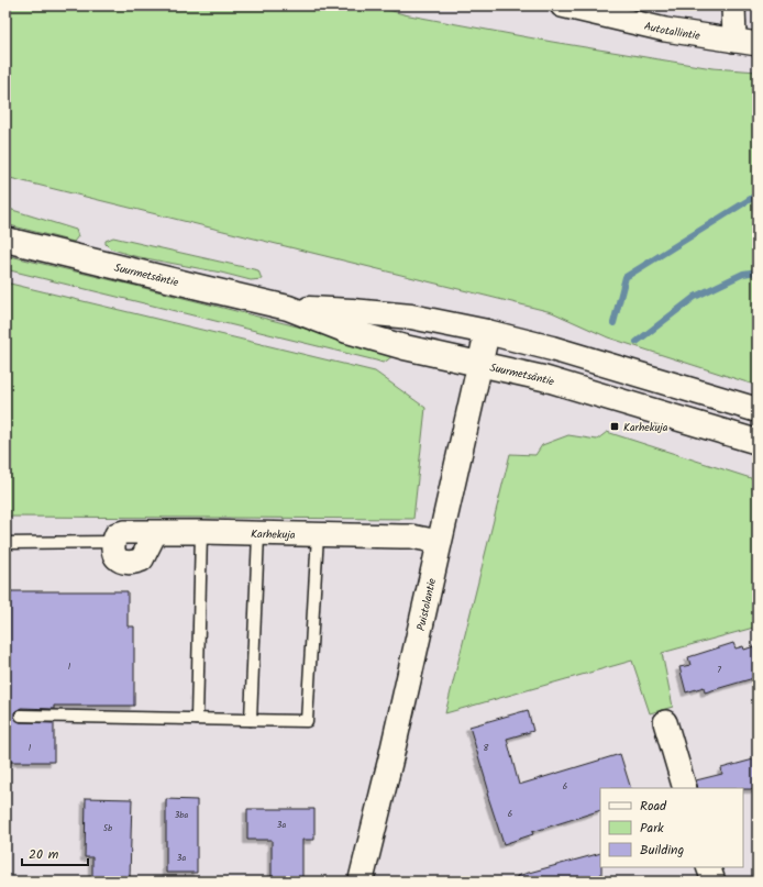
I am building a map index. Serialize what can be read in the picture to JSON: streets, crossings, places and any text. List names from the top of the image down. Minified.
{"streets":{"main road":["Suurmetsäntie","Puistolantie"],"street":["Autotallintie","Karhekuja"]},"crossings":[["Suurmetsäntie","Puistolantie"],["Karhekuja","Puistolantie"]],"places":{"transit":["Karhekuja"]},"house_numbers":["1","7","1","8","6","6","3ba","3a","5b","3a"],"legend":["Road","Park","Building"],"scale_bar":"20 m"}
